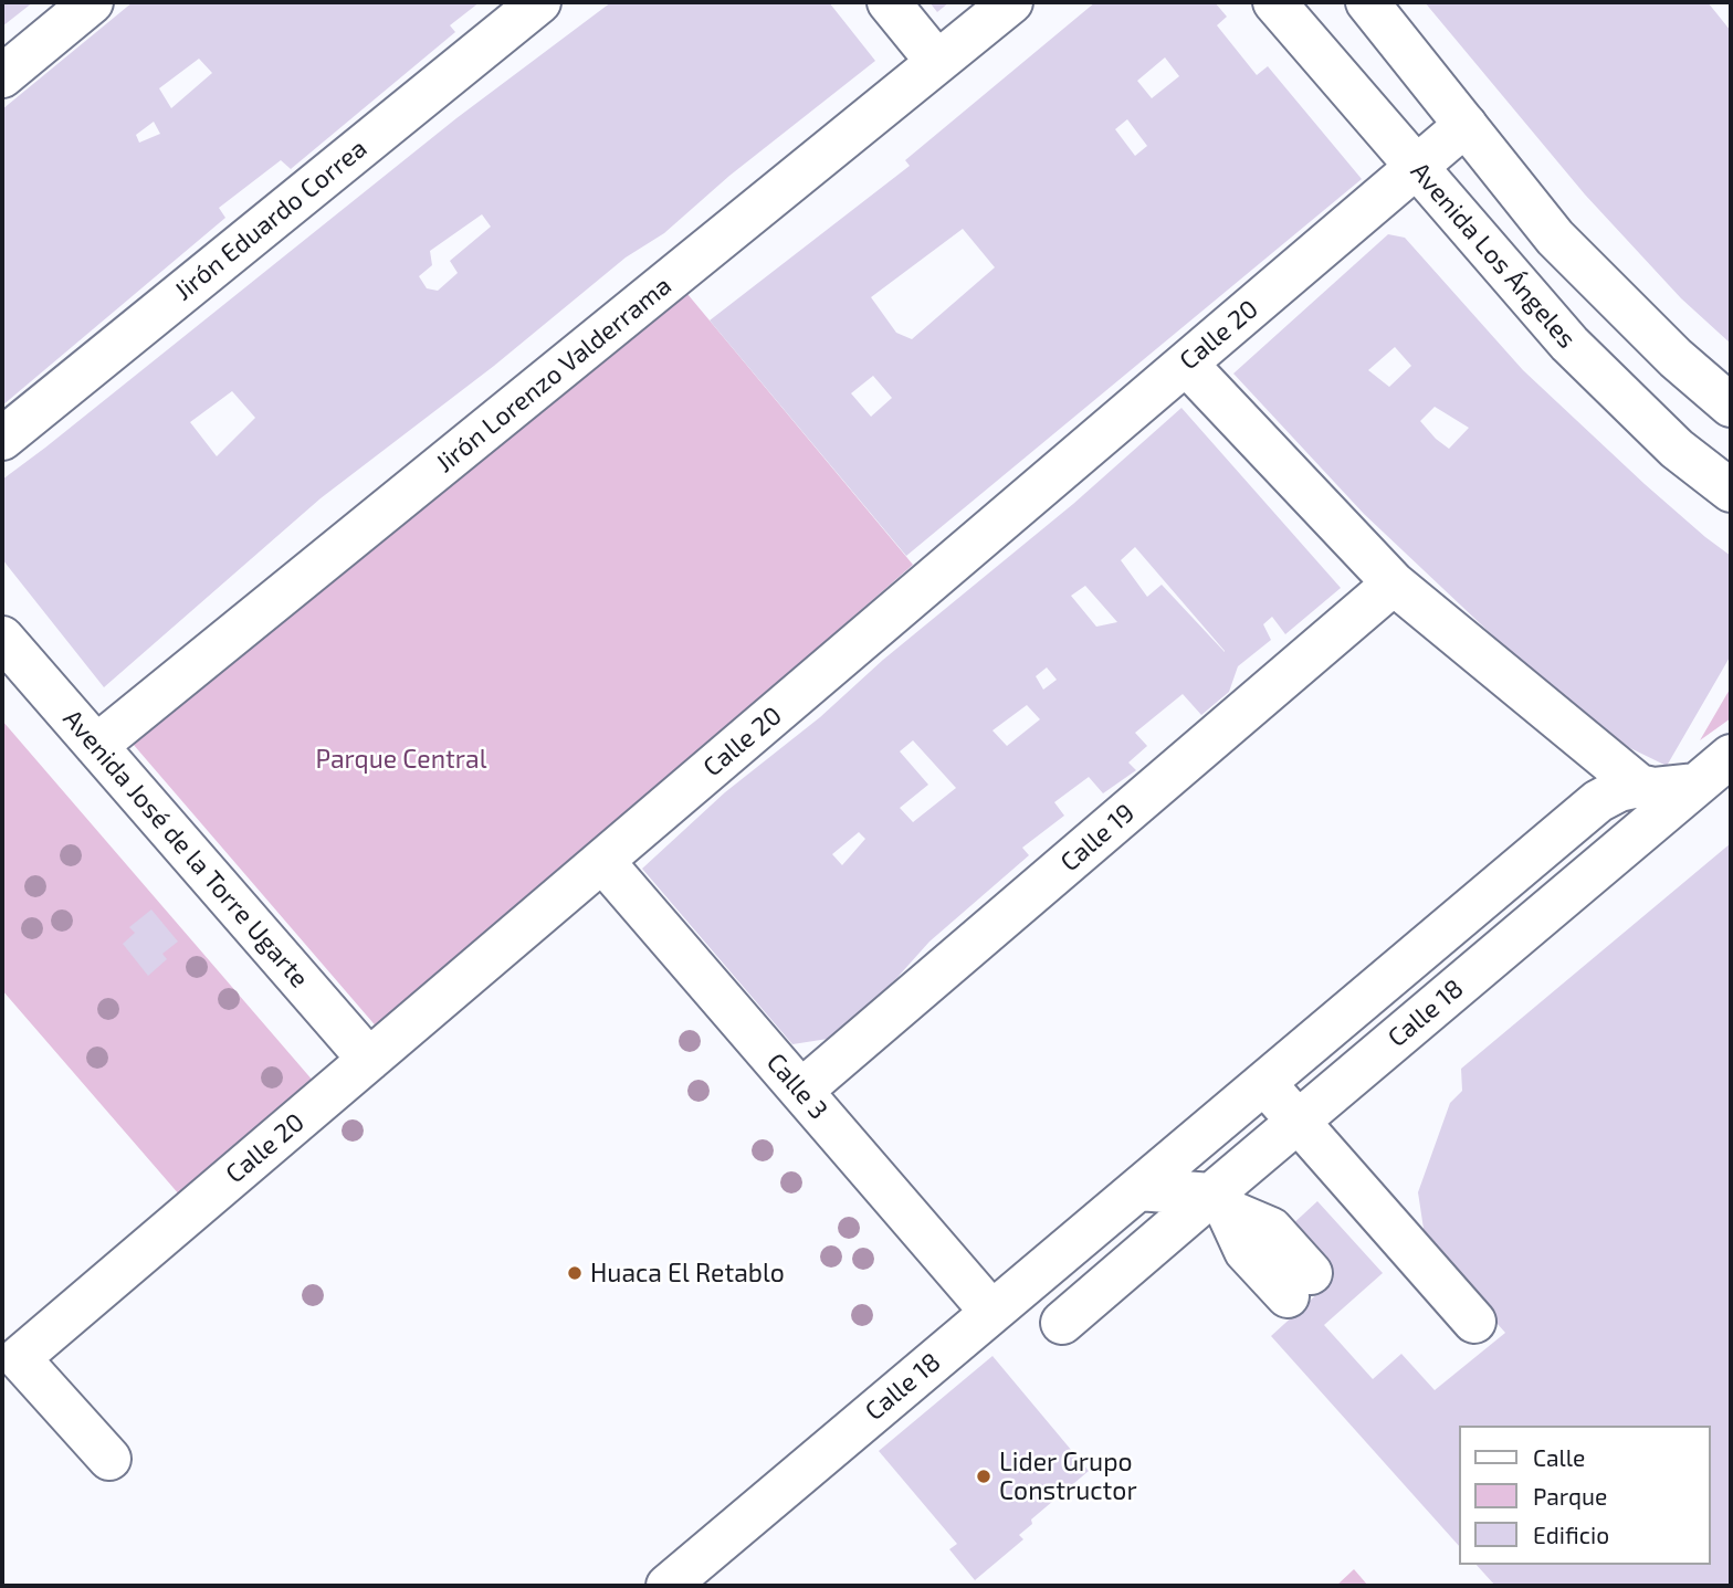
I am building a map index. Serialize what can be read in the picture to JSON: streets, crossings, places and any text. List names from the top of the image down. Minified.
{"streets":{"street":["Jirón Eduardo Correa","Avenida Los Ángeles","Calle 20","Jirón Lorenzo Valderrama","Calle 19","Avenida José de la Torre Ugarte","Calle 18","Calle 3"]},"crossings":[["Avenida Los Ángeles","Calle 20"],["Calle 20","Avenida José de la Torre Ugarte"],["Calle 20","Calle 3"],["Jirón Lorenzo Valderrama","Avenida José de la Torre Ugarte"],["Calle 19","Calle 3"],["Calle 18","Calle 3"]],"parks":["Parque Central"],"places":["Huaca El Retablo","Lider Grupo Constructor"],"legend":["Calle","Parque","Edificio"]}
